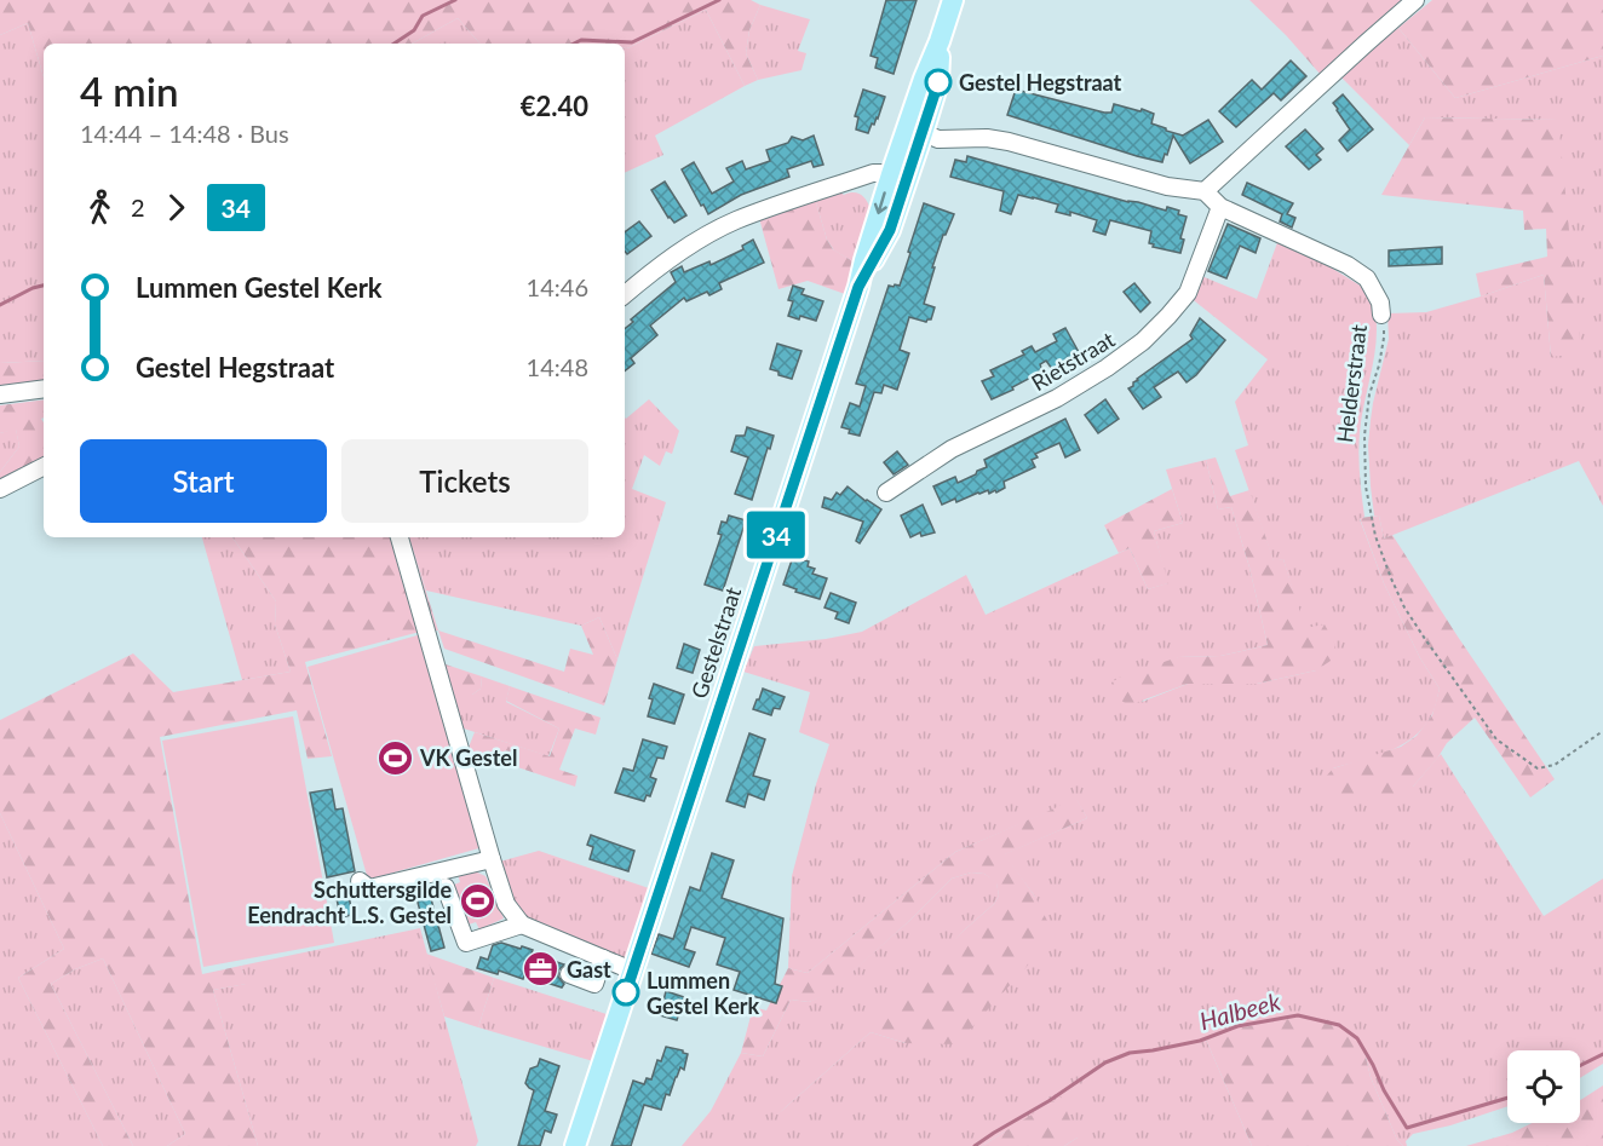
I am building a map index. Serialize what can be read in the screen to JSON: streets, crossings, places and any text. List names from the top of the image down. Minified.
{"streets":{"main road":["Gestelstraat"],"street":["Rietstraat","Helderstraat"]},"crossings":[["Rietstraat","Helderstraat"]],"water":["Halbeek"],"places":{"other":["Gestel Hegstraat","Lummen Gestel Kerk"],"sports":["VK Gestel","Schuttersgilde Eendracht L.S. Gestel"],"office":["Gast"]},"lines":["bus line 34"],"page":{"on_map":"34","heading":["4 min","14:44 – 14:48 · Bus","€2.40"],"legs":["2","34"],"list":[{"name":"Lummen Gestel Kerk","value":"14:46"},{"name":"Gestel Hegstraat","value":"14:48"}],"buttons":["Start","Tickets"]}}
